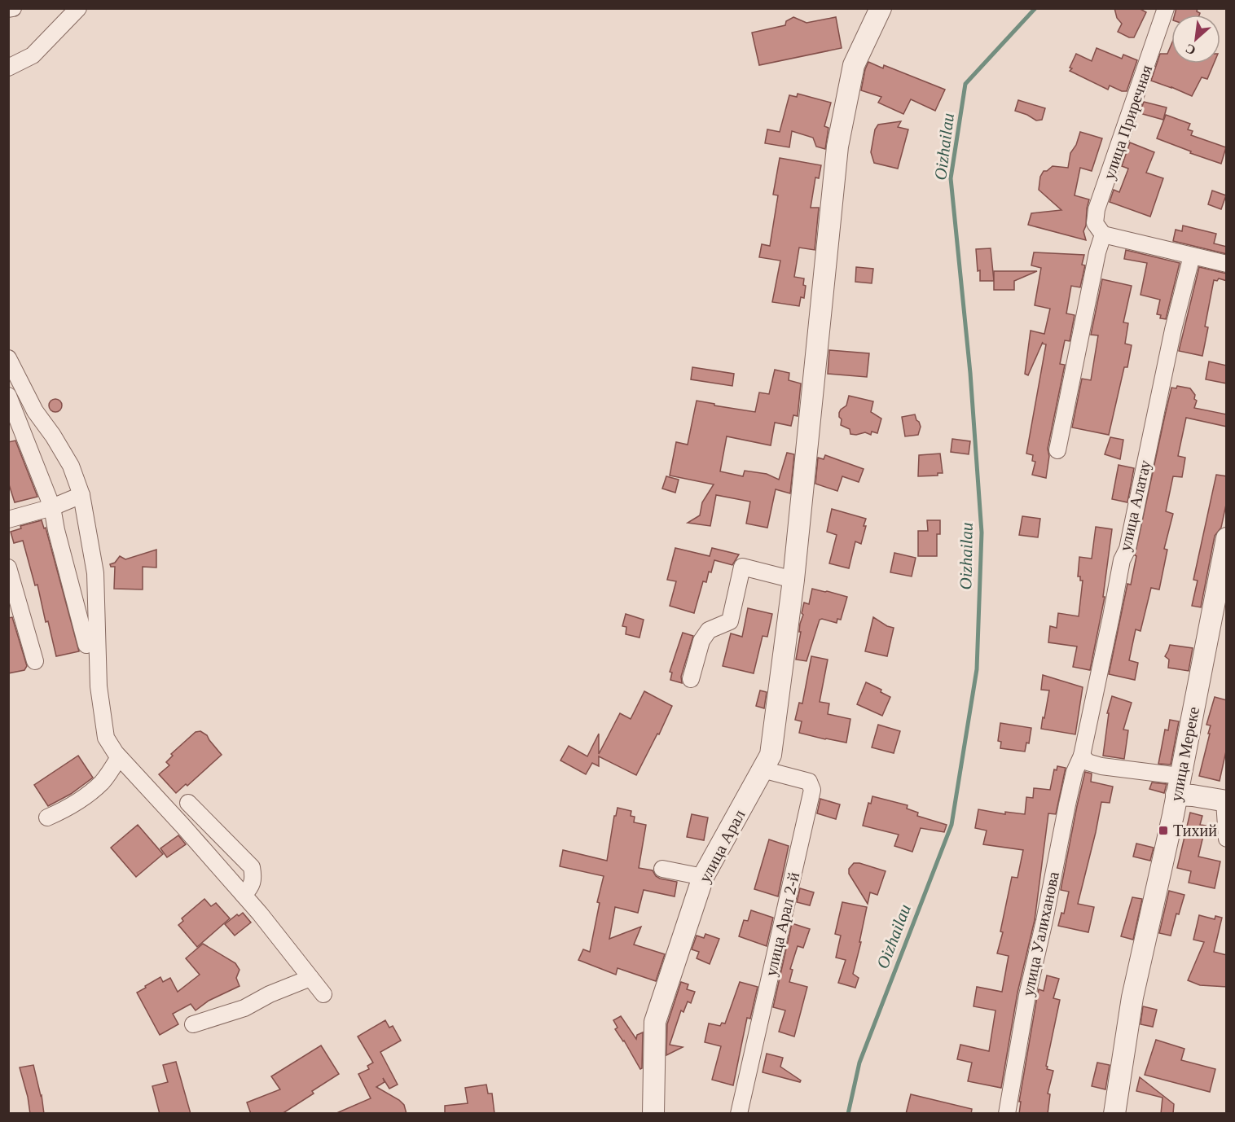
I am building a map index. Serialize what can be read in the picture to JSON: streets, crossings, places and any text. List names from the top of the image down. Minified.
{"streets":{"street":["улица Приречная","улица Алатау","улица Мереке","улица Арал","улица Арал 2-й","улица Уалиханова"]},"crossings":[["улица Алатау","улица Уалиханова"],["улица Арал","улица Арал 2-й"]],"water":["Oizhailau"],"places":{"transit":["Тихий"]},"north":"bottom left"}
